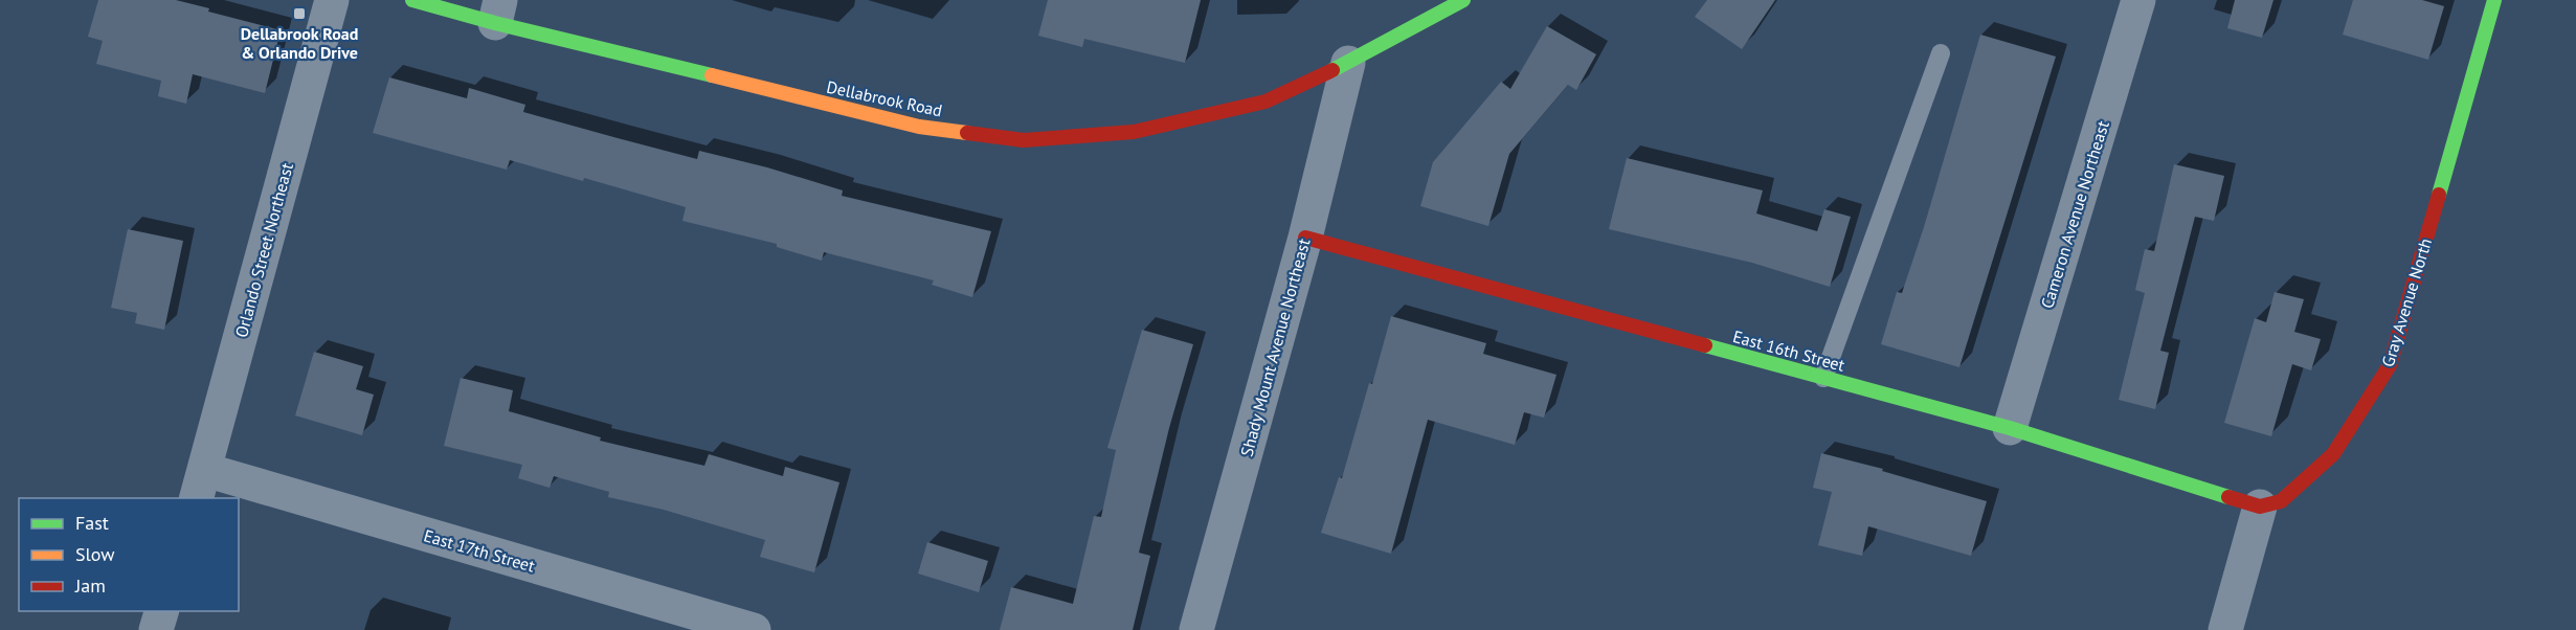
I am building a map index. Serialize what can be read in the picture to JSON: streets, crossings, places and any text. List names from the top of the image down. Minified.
{"streets":{"street":["Dellabrook Road","Cameron Avenue Northeast","Orlando Street Northeast","Gray Avenue North","Shady Mount Avenue Northeast","East 16th Street","East 17th Street"]},"crossings":[["Dellabrook Road","Shady Mount Avenue Northeast"],["Cameron Avenue Northeast","East 16th Street"],["Orlando Street Northeast","East 17th Street"],["Gray Avenue North","East 16th Street"],["Shady Mount Avenue Northeast","East 16th Street"]],"places":{"transit":["Dellabrook Road & Orlando Drive"]},"legend":["Fast","Slow","Jam"]}
